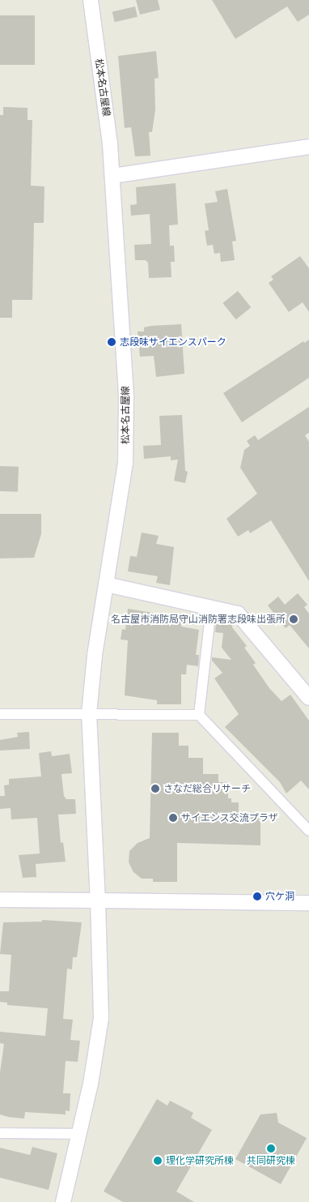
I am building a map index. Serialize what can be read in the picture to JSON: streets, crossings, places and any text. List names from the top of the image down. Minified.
{"streets":{"street":["松本名古屋線"]},"places":["志段味サイエンスパーク","名古屋市消防局守山消防署志段味出張所","さなだ総合リサーチ","サイエンス交流プラザ","穴ケ洞","共同研究棟","理化学研究所棟"]}
